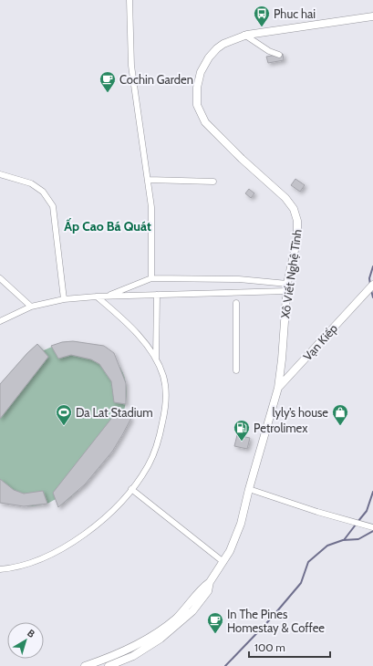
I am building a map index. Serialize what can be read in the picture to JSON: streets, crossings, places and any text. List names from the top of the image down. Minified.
{"streets":{"main road":["Xô Viết Nghệ Tĩnh","Vạn Kiếp"]},"crossings":[["Xô Viết Nghệ Tĩnh","Vạn Kiếp"]],"districts":["Ấp Cao Bá Quát"],"places":{"bus stop":["Phuc hai"],"cafe":["Cochin Garden","In The Pines Homestay & Coffee"],"sports":["Da Lat Stadium"],"shop":["lyly’s house"],"fuel station":["Petrolimex"]},"scale_bar":"100 m","north":"top right"}
